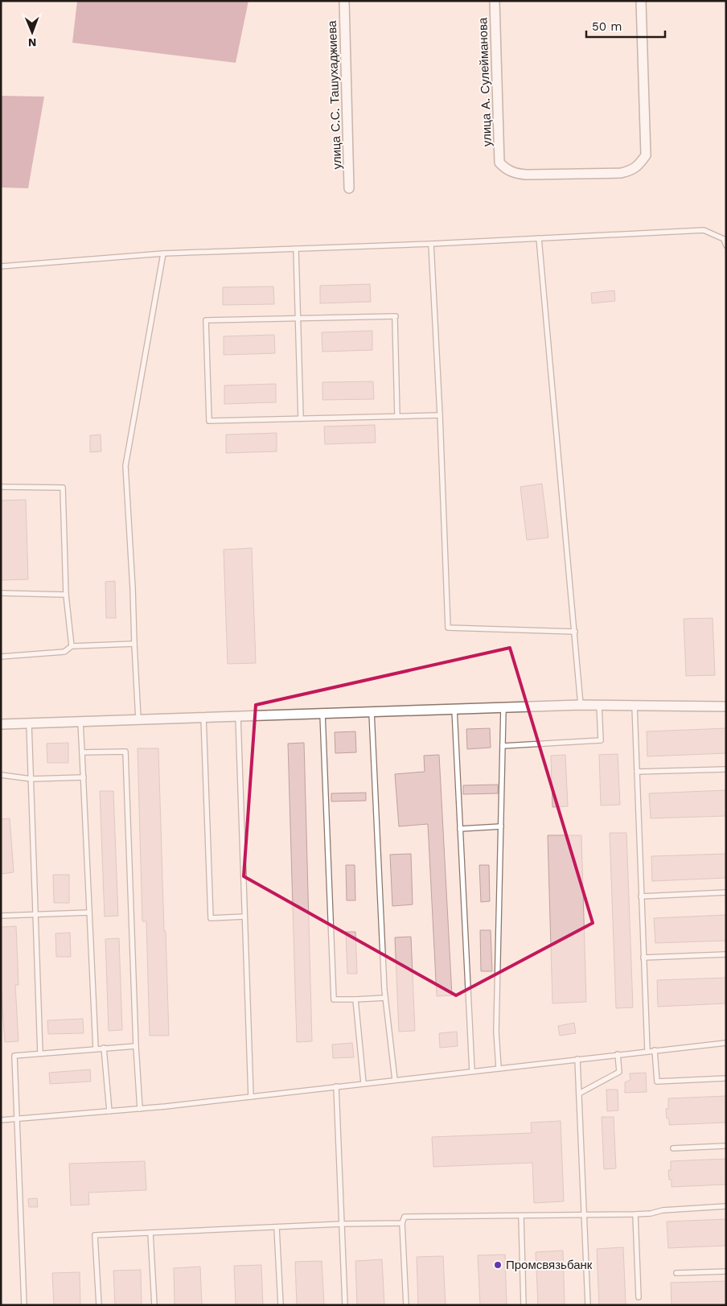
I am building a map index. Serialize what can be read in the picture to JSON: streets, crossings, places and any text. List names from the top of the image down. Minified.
{"streets":{"street":["улица А. Сулейманова","улица С.С. Ташухаджиева"]},"places":["Промсвязьбанк"],"scale_bar":"50 m","north":"bottom"}
